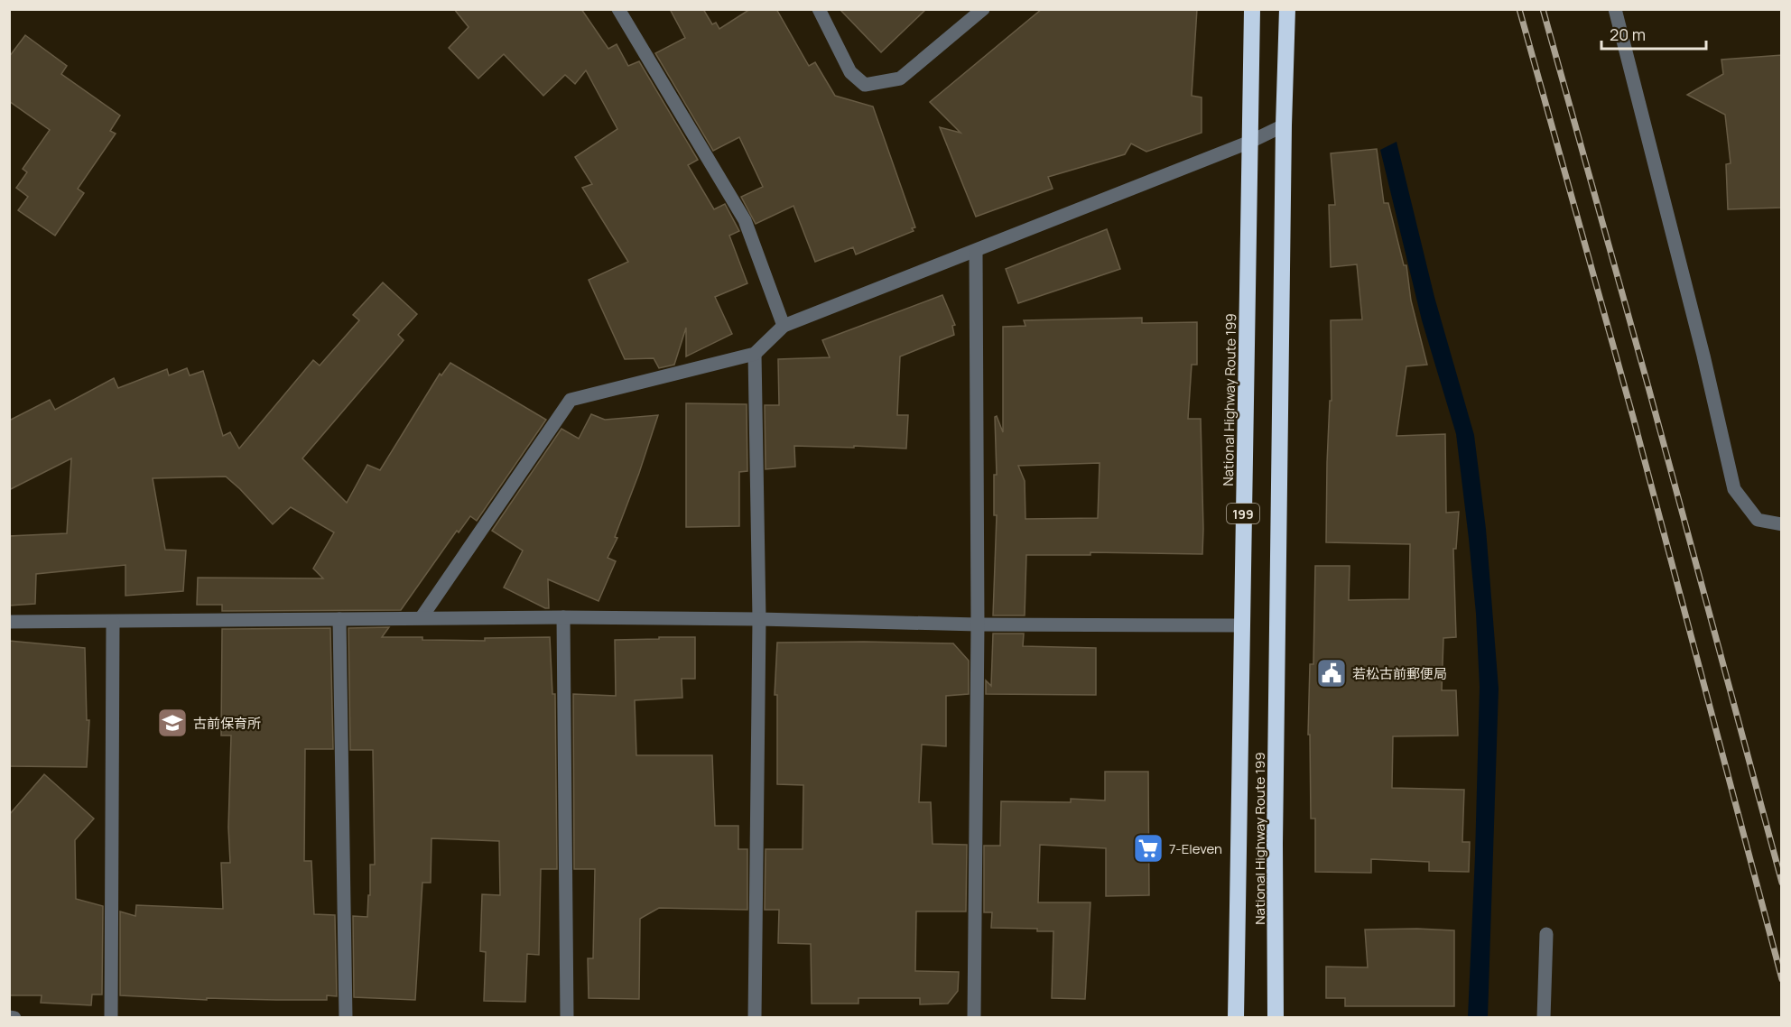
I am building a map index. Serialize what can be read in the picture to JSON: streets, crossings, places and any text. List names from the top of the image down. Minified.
{"streets":{"highway":["National Highway Route 199","199"]},"places":{"public building":["若松古前郵便局"],"school or university":["古前保育所"],"supermarket":["7-Eleven"]},"scale_bar":"20 m"}
